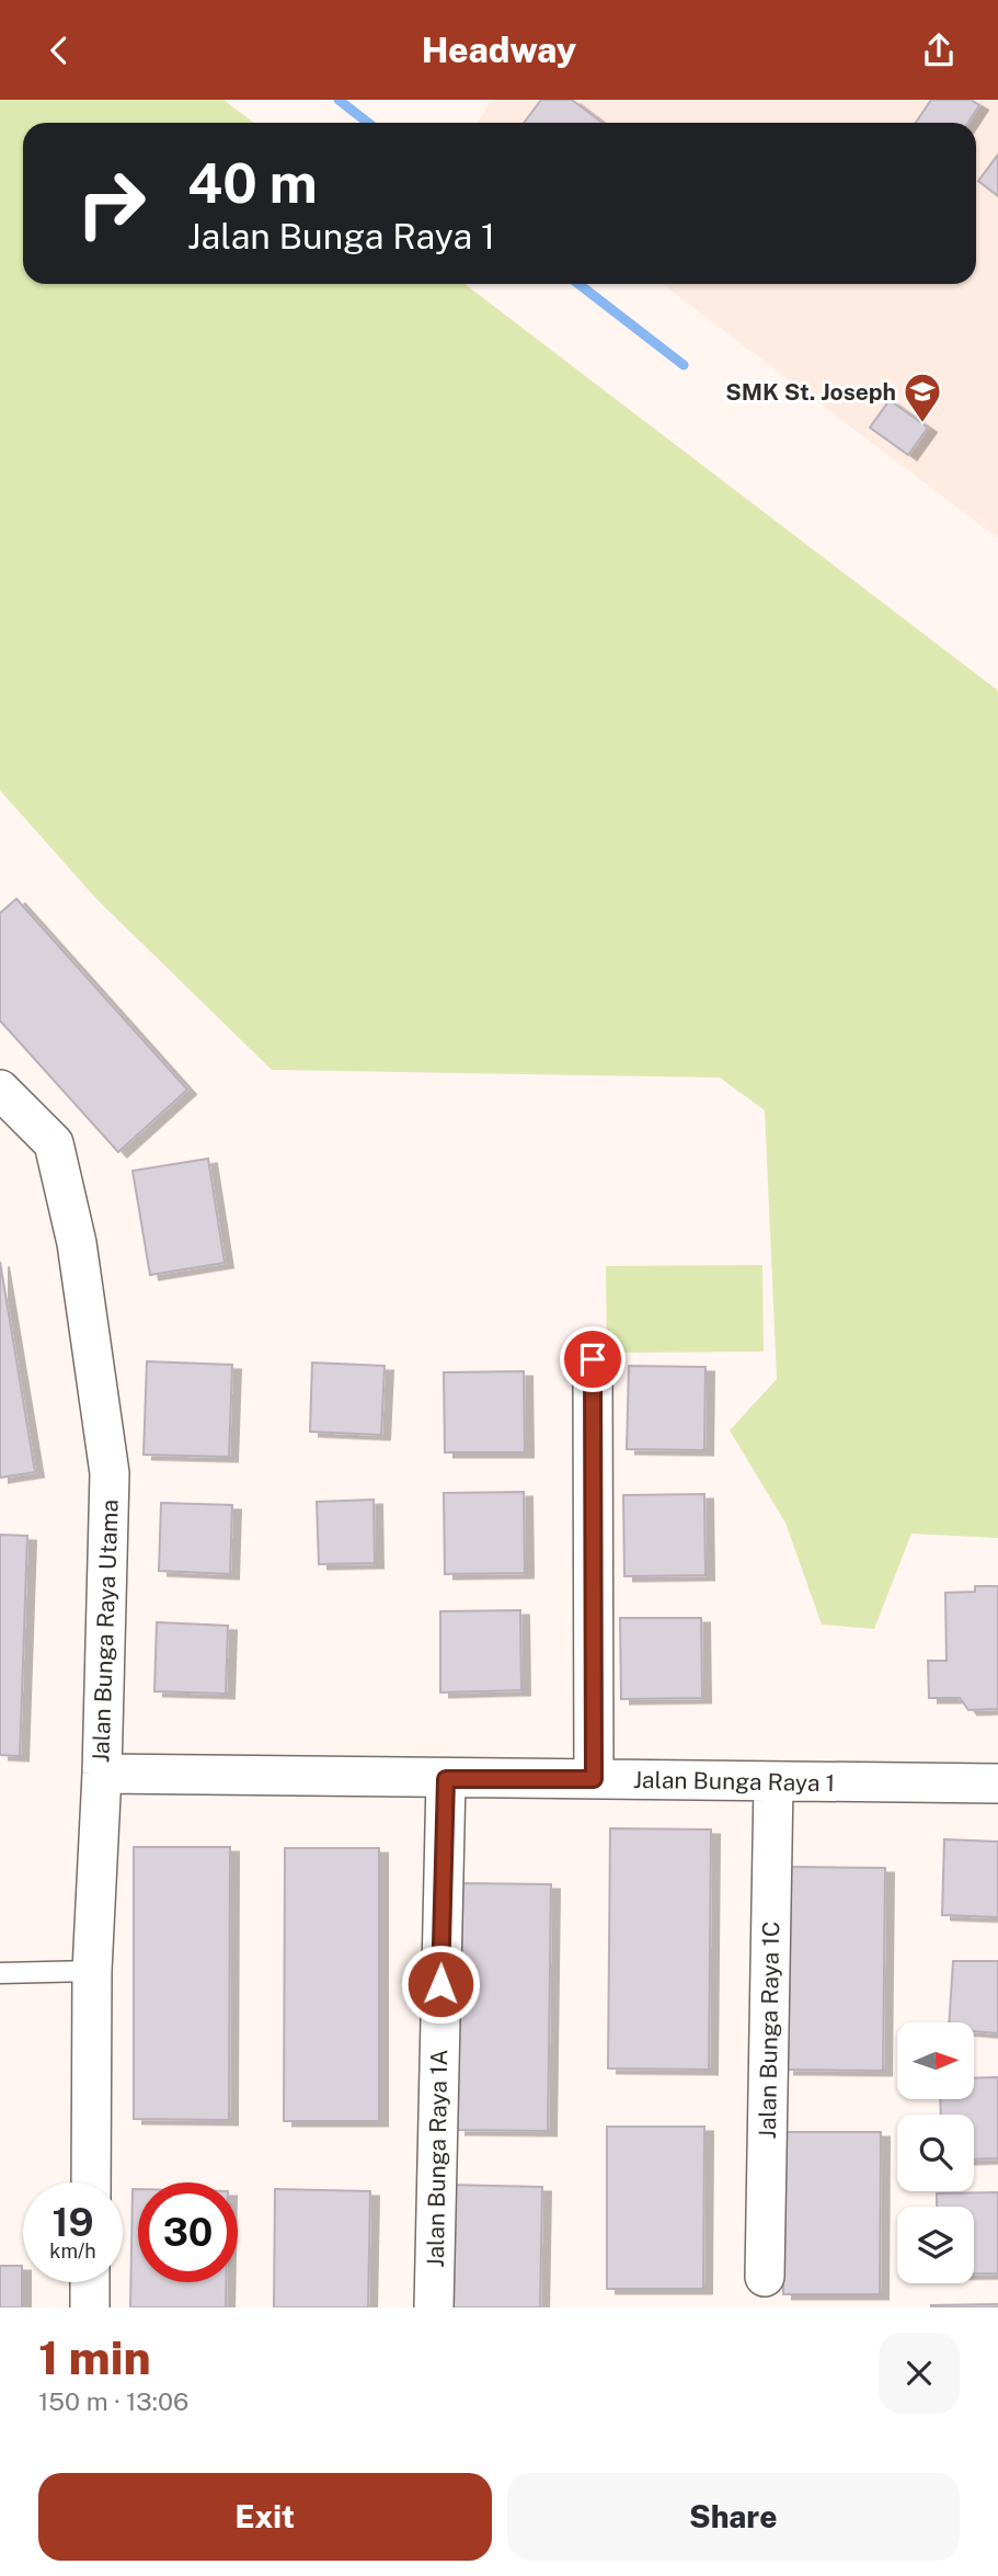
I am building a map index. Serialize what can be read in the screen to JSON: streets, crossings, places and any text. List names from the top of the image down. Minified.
{"streets":{"street":["Jalan Bunga Raya Utama","Jalan Bunga Raya 1","Jalan Bunga Raya 1C","Jalan Bunga Raya 1A"]},"crossings":[["Jalan Bunga Raya Utama","Jalan Bunga Raya 1"],["Jalan Bunga Raya 1","Jalan Bunga Raya 1C"],["Jalan Bunga Raya 1","Jalan Bunga Raya 1A"]],"places":{"school or university":["SMK St. Joseph"]},"north":"right","page":{"header":"Headway","turn":["40 m","Jalan Bunga Raya 1"],"speed":"19 km/h","limit":"30","heading":["1 min","150 m · 13:06"],"buttons":["Exit","Share"]}}
